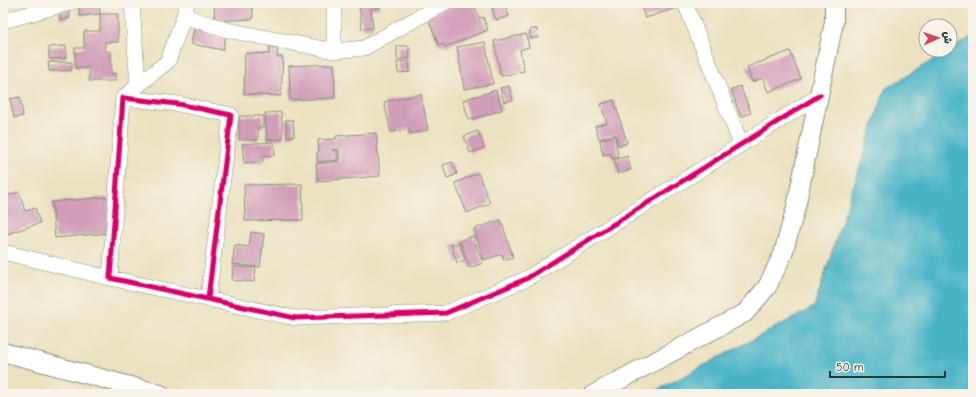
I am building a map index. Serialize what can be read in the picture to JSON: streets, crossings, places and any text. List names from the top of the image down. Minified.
{"scale_bar":"50 m","north":"right"}
